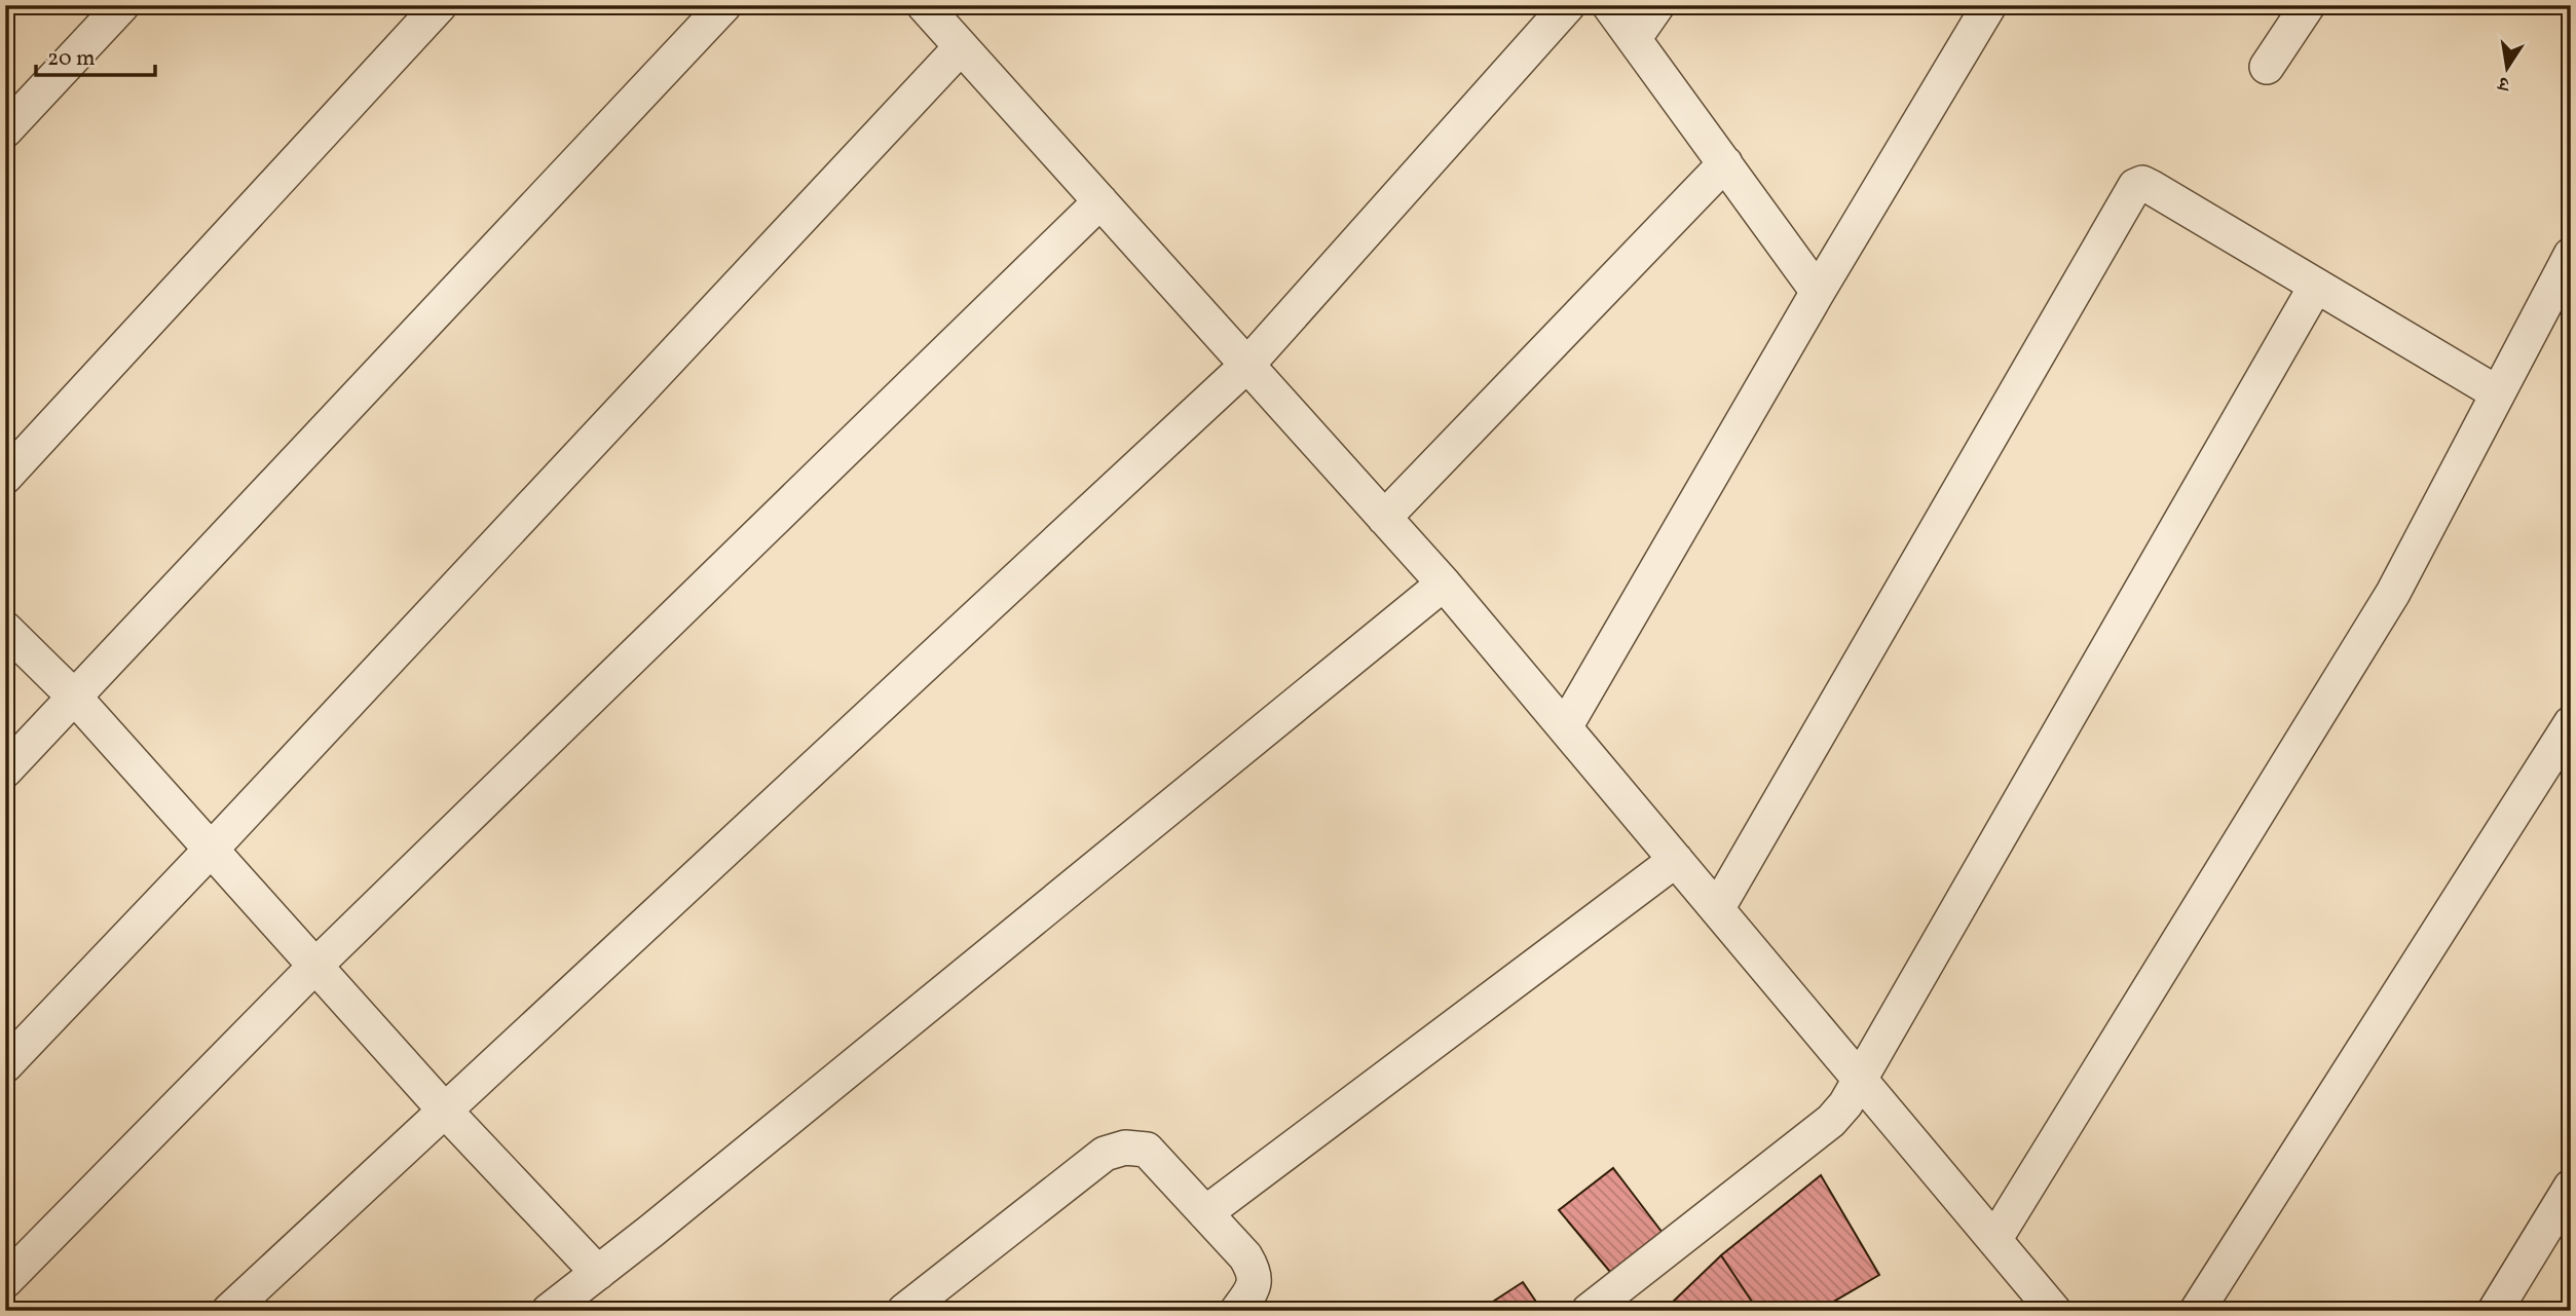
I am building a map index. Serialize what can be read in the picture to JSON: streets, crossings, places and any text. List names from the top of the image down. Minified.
{"scale_bar":"20 m","north":"bottom"}
